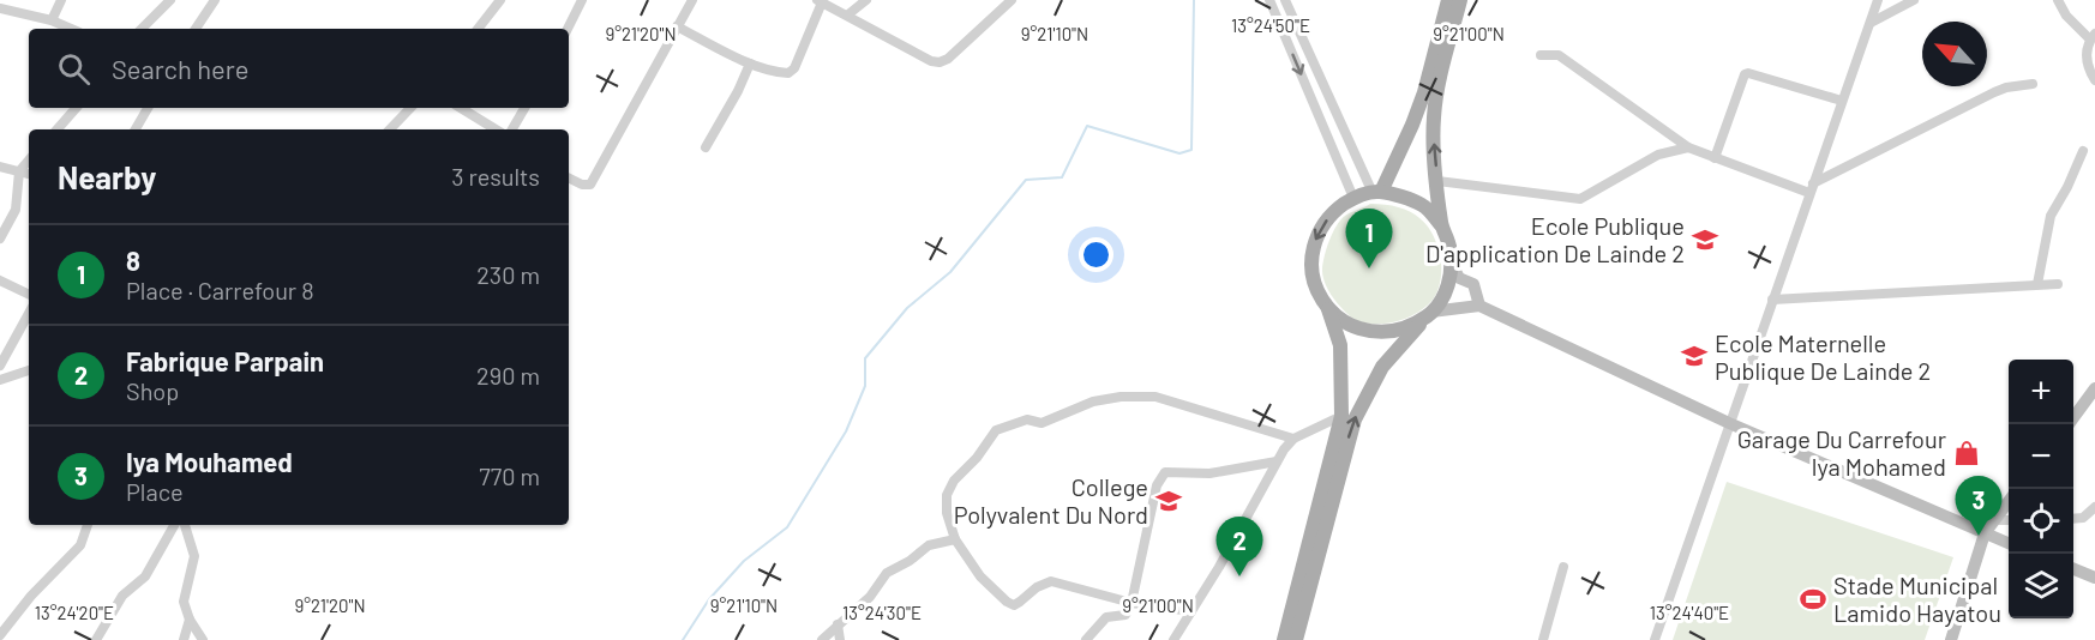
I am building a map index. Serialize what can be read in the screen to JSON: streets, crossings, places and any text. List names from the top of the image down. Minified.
{"places":{"school or university":["Ecole Publique D'application De Lainde 2","Ecole Maternelle Publique De Lainde 2","College Polyvalent Du Nord"],"shop":["Garage Du Carrefour Iya Mohamed"],"sports":["Stade Municipal Lamido Hayatou"]},"north":"top left","page":{"search":"Search here","heading":["Nearby","3 results"],"pins":["1","3","2"],"list":[{"mark":"1","name":"8","note":"Place · Carrefour 8","value":"230 m"},{"mark":"2","name":"Fabrique Parpain","note":"Shop","value":"290 m"},{"mark":"3","name":"Iya Mouhamed","note":"Place","value":"770 m"}],"map_buttons":["+","−"]},"coordinates":["13°24'50\"E","9°21'20\"N","9°21'10\"N","9°21'00\"N","13°24'20\"E","13°24'30\"E","13°24'40\"E"]}
